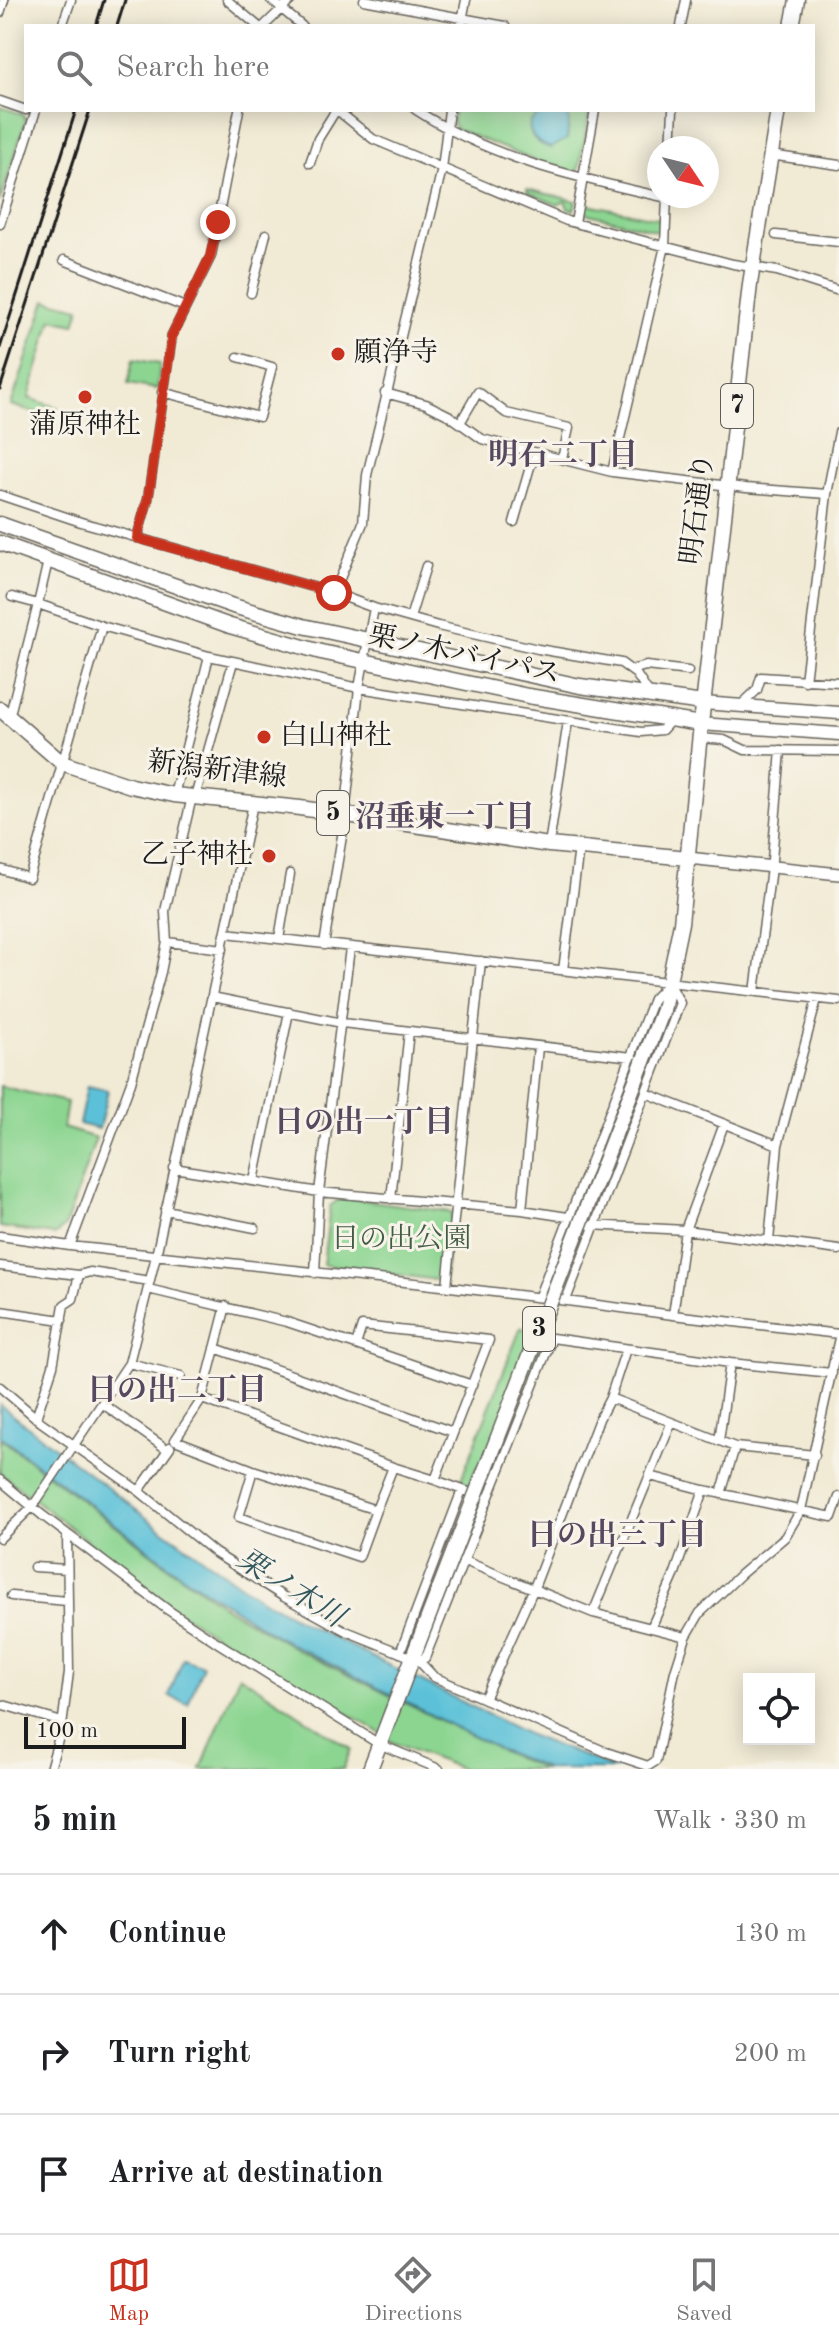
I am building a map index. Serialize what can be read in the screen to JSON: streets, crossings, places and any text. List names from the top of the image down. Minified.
{"streets":{"main road":["7","明石通り","栗ノ木バイパス","新潟新津線","5","3"]},"crossings":[["明石通り","栗ノ木バイパス"],["明石通り","3"],["栗ノ木バイパス","3"],["新潟新津線","3"]],"districts":["明石二丁目","沼垂東一丁目","日の出一丁目","日の出二丁目","日の出三丁目"],"water":["栗ノ木川"],"parks":["日の出公園"],"places":["願浄寺","蒲原神社","白山神社","乙子神社"],"scale_bar":"100 m","north":"bottom right","page":{"search":"Search here","scale":"100 m","heading":["5 min","Walk · 330 m"],"list":[["Continue","130 m"],["Turn right","200 m"],"Arrive at destination"],"nav":["Map","Directions","Saved"]}}
